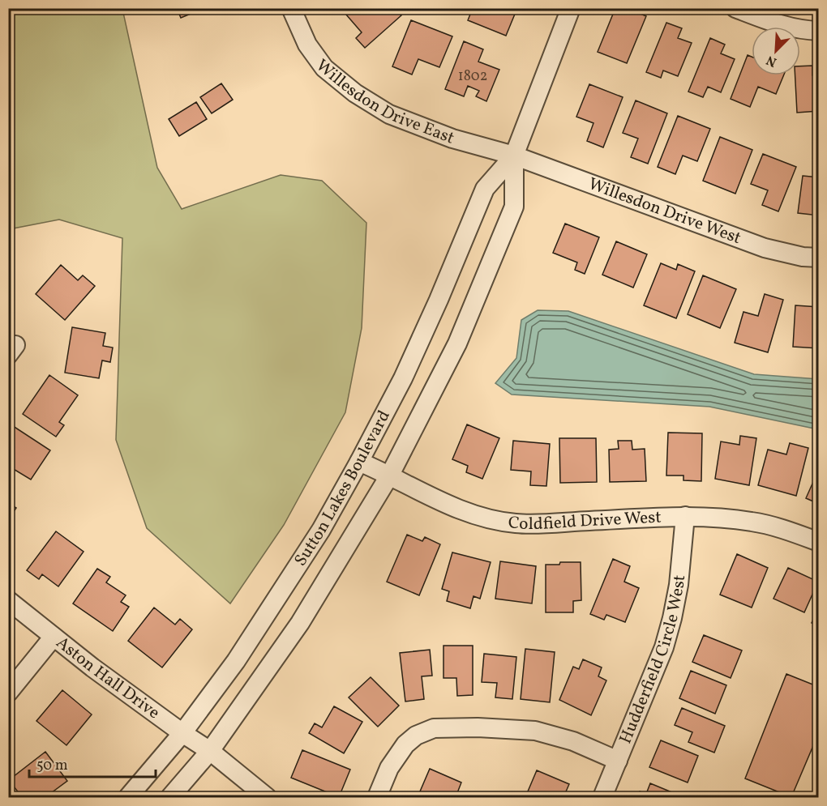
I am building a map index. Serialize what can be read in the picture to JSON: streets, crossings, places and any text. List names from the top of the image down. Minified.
{"streets":{"street":["Willesdon Drive East","Willesdon Drive West","Sutton Lakes Boulevard","Coldfield Drive West","Hudderfield Circle West","Aston Hall Drive"]},"crossings":[["Willesdon Drive East","Willesdon Drive West"],["Willesdon Drive East","Sutton Lakes Boulevard"],["Willesdon Drive West","Sutton Lakes Boulevard"],["Sutton Lakes Boulevard","Coldfield Drive West"],["Sutton Lakes Boulevard","Aston Hall Drive"],["Coldfield Drive West","Hudderfield Circle West"]],"house_numbers":["1802"],"scale_bar":"50 m","north":"bottom left"}
